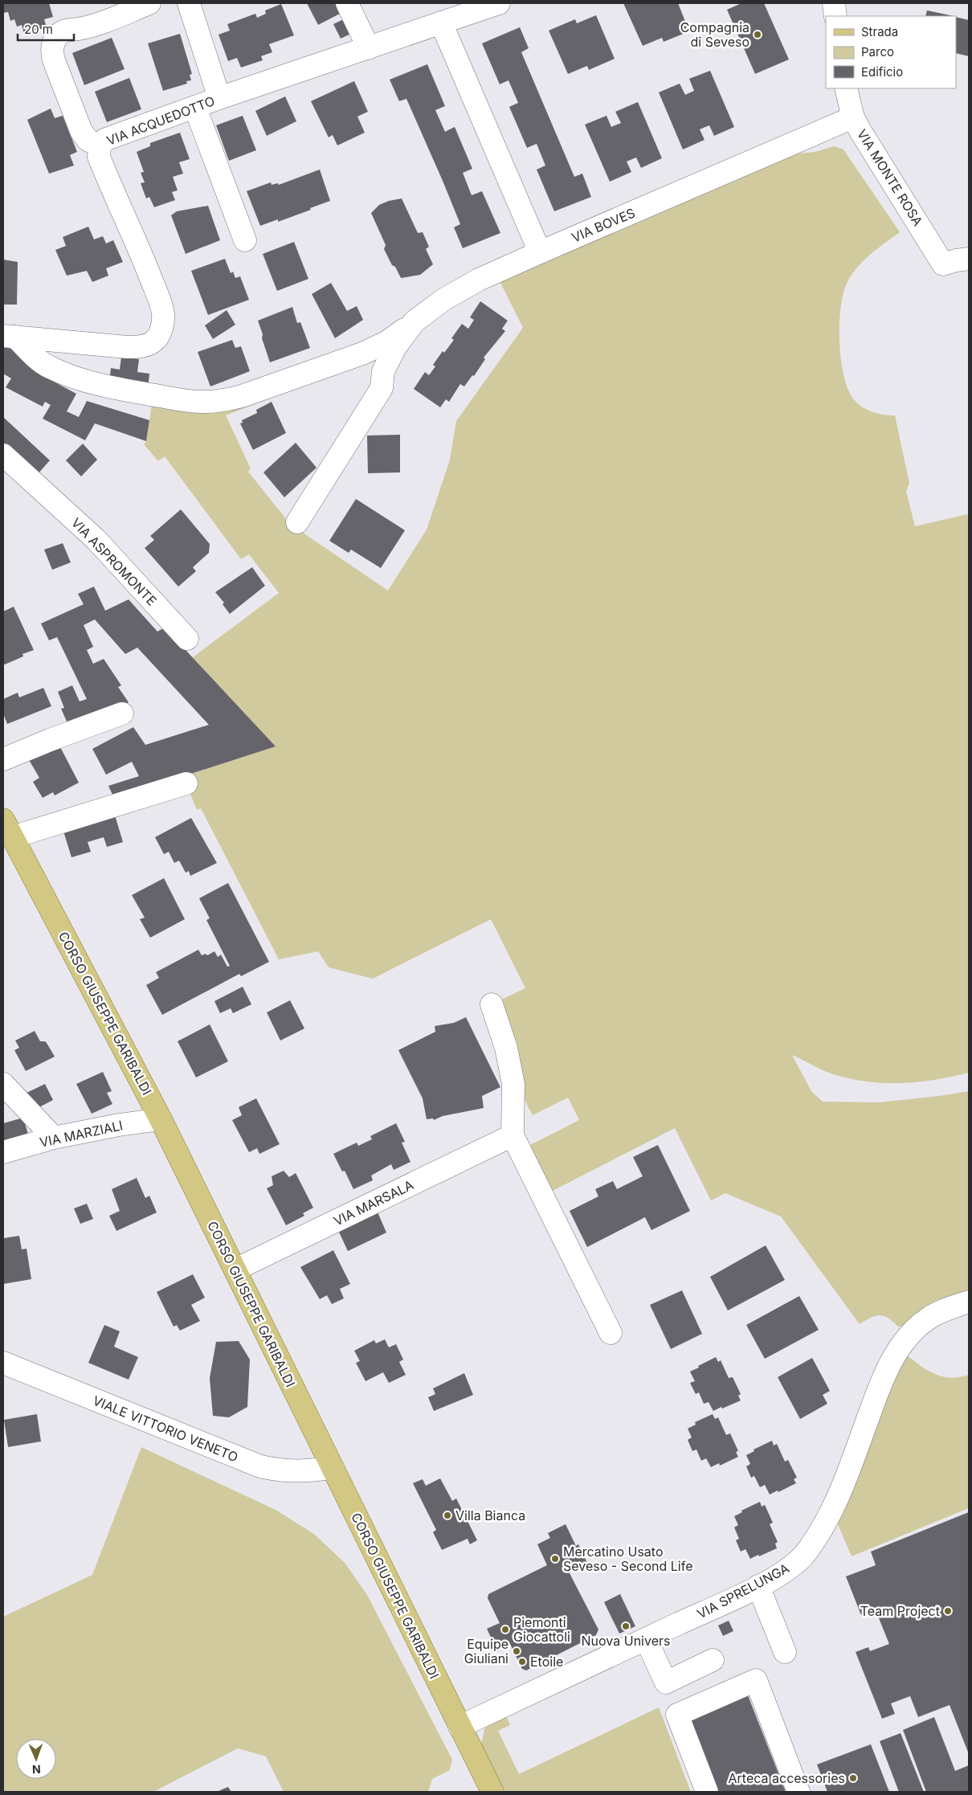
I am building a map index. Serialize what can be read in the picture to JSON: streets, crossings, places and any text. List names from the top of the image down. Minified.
{"streets":{"main road":["CORSO GIUSEPPE GARIBALDI"],"street":["VIA ACQUEDOTTO","VIA MONTE ROSA","VIA BOVES","VIA ASPROMONTE","VIA MARZIALI","VIA MARSALA","VIALE VITTORIO VENETO","VIA SPRELUNGA"]},"crossings":[["VIA MONTE ROSA","VIA BOVES"],["CORSO GIUSEPPE GARIBALDI","VIA MARZIALI"],["CORSO GIUSEPPE GARIBALDI","VIA MARSALA"],["CORSO GIUSEPPE GARIBALDI","VIALE VITTORIO VENETO"],["CORSO GIUSEPPE GARIBALDI","VIA SPRELUNGA"]],"places":["Compagnia di Seveso","Villa Bianca","Mercatino Usato Seveso - Second Life","Team Project","Nuova Univers","Piemonti Giocattoli","Equipe Giuliani","Etoile","Arteca accessories"],"legend":["Strada","Parco","Edificio"],"scale_bar":"20 m","north":"bottom"}
